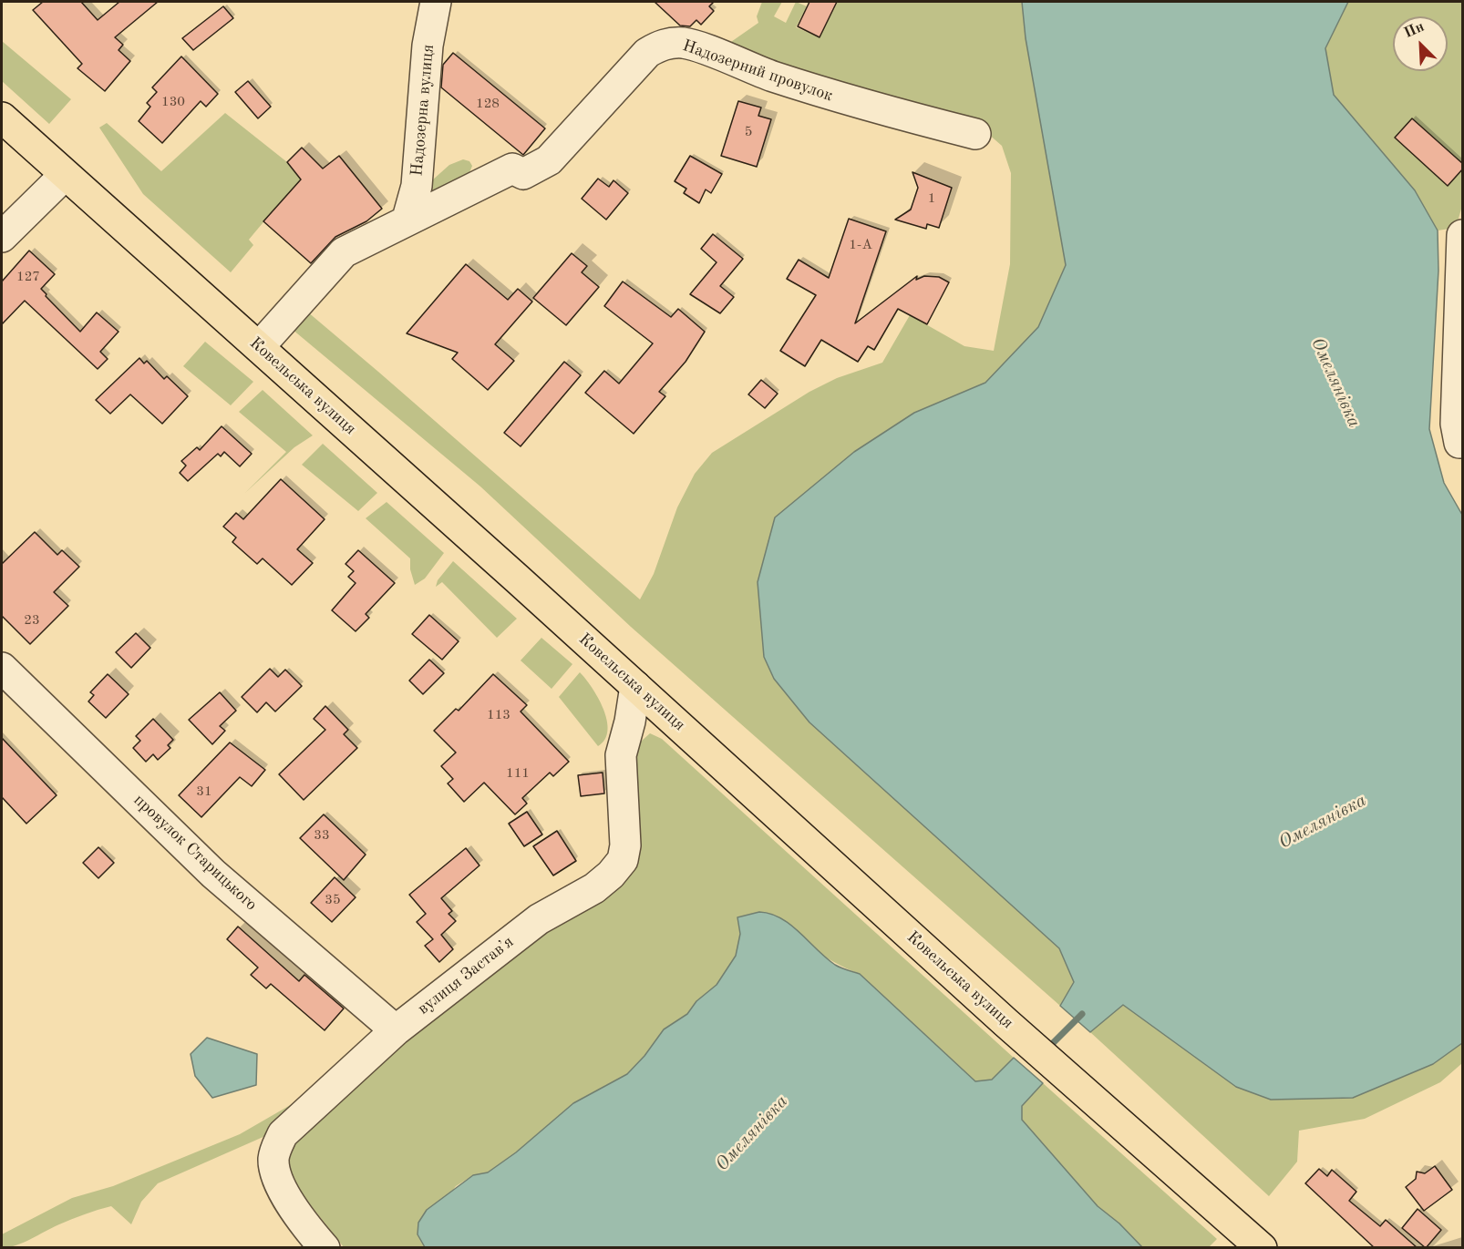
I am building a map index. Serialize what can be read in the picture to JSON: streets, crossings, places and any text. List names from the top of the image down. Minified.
{"streets":{"main road":["Ковельська вулиця"],"street":["Надозерний провулок","Надозерна вулиця","провулок Старицького","вулиця Заставʼя"]},"crossings":[["Надозерний провулок","Надозерна вулиця"],["Надозерний провулок","Ковельська вулиця"],["Ковельська вулиця","вулиця Заставʼя"],["провулок Старицького","вулиця Заставʼя"]],"water":["Омелянівка"],"house_numbers":["130","128","5","1","1-А","127","23","113","111","31","33","35"],"north":"top left"}
